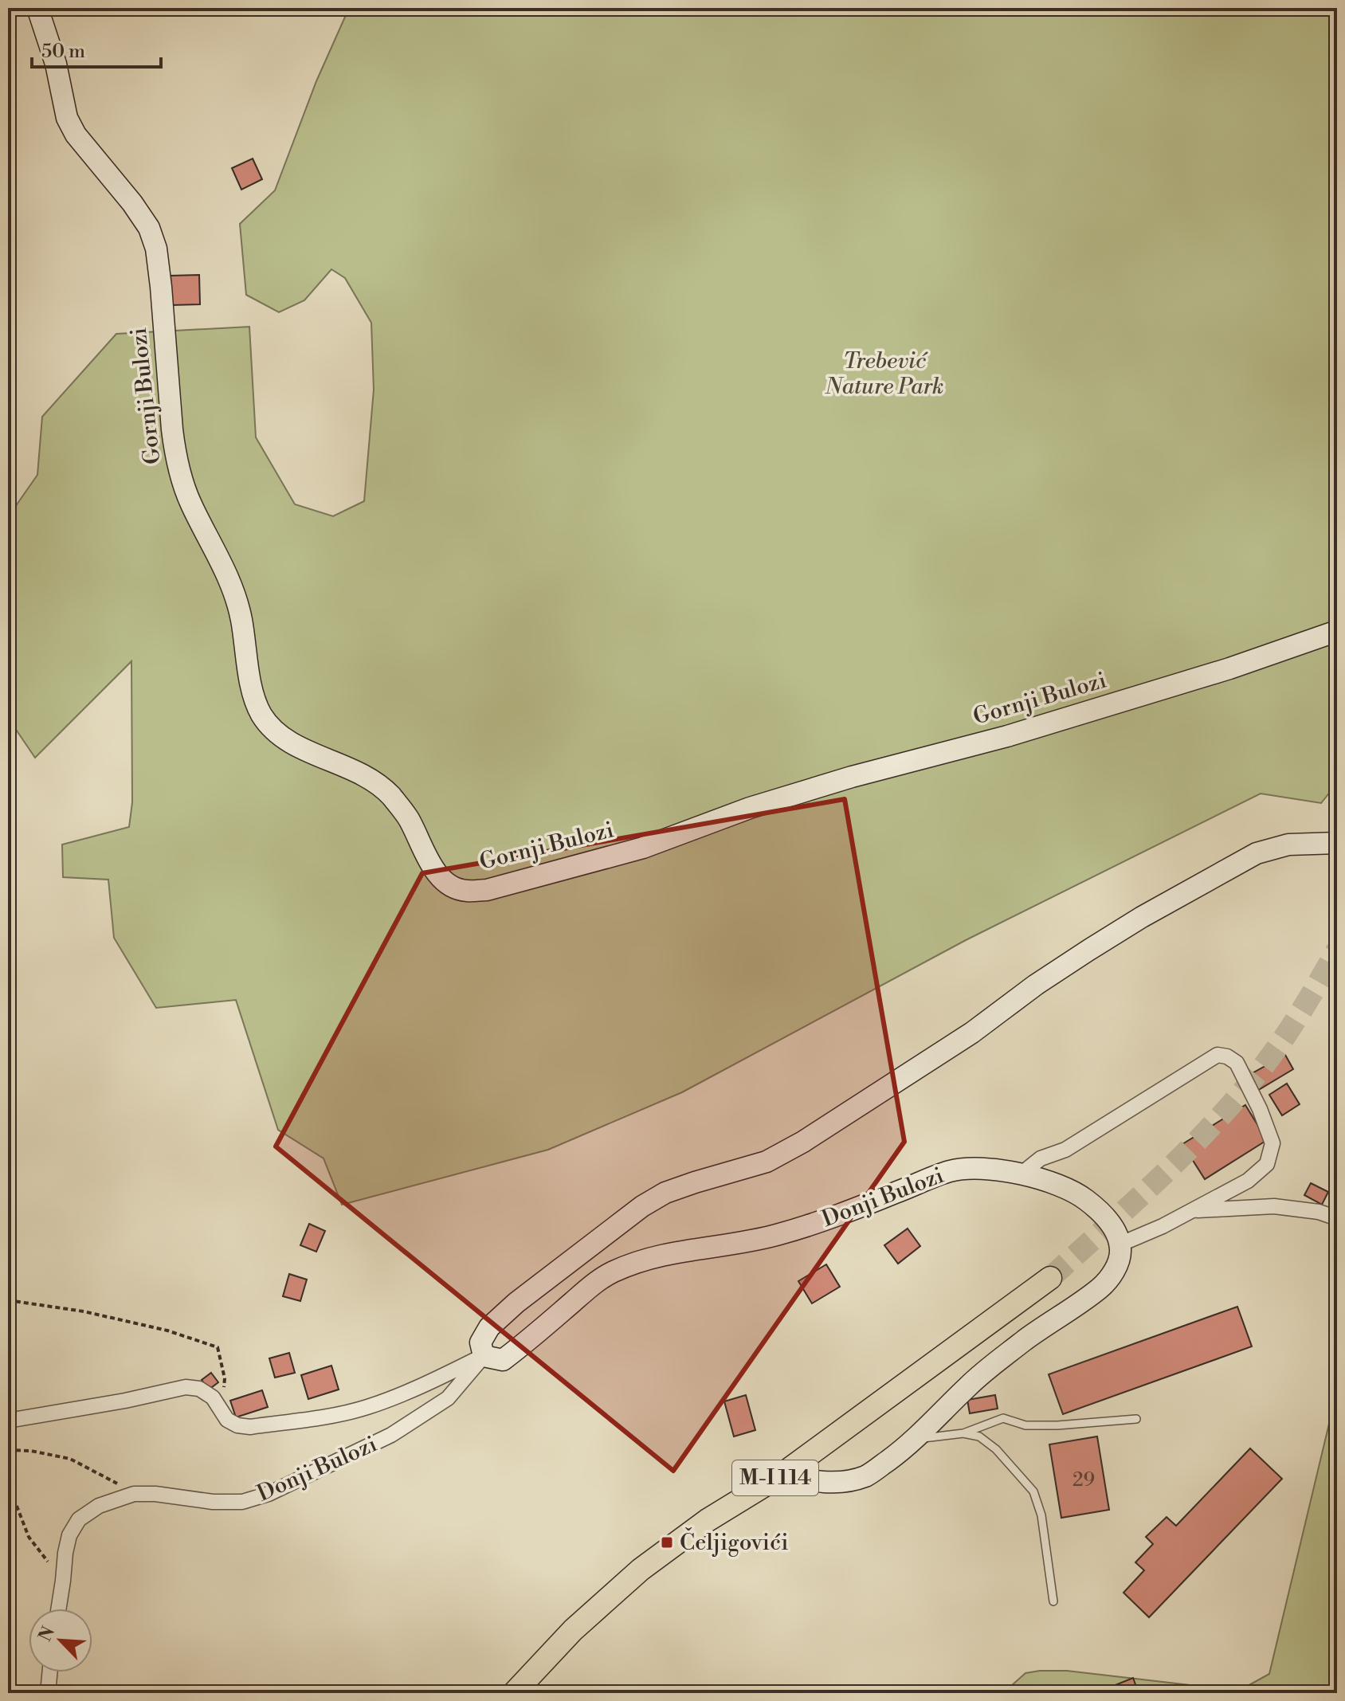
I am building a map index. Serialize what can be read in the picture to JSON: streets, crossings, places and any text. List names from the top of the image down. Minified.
{"streets":{"main road":["M-I 114"],"street":["Gornji Bulozi","Donji Bulozi"]},"parks":["Trebević Nature Park"],"places":{"transit":["Čeljigovići"]},"house_numbers":["29"],"scale_bar":"50 m","north":"top left"}
